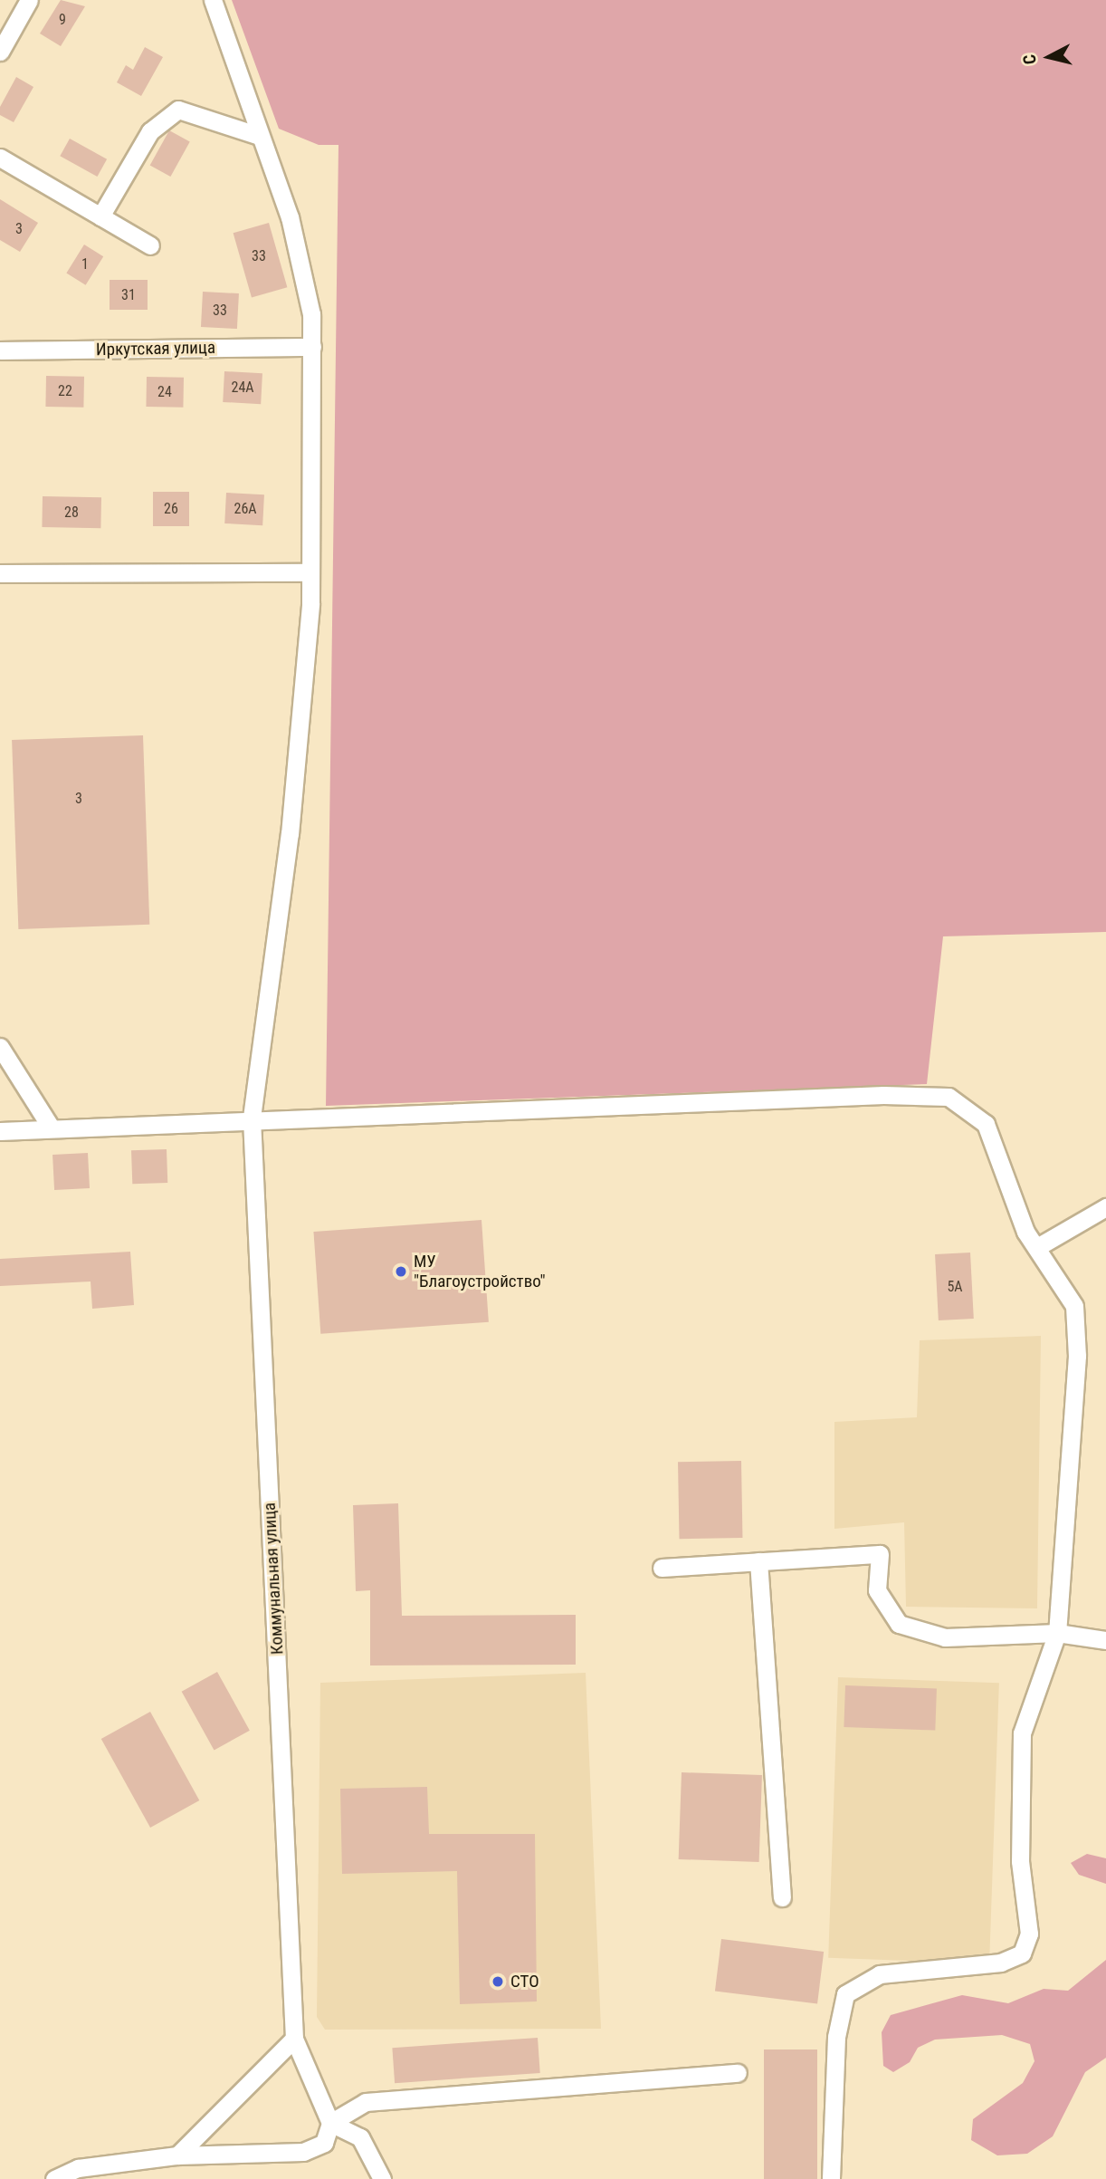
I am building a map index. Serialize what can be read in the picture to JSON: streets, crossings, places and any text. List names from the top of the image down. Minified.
{"streets":{"street":["Иркутская улица","Коммунальная улица"]},"crossings":[["Иркутская улица","Коммунальная улица"]],"places":["МУ \"Благоустройство\"","СТО"],"house_numbers":["9","3","33","1","31","33","24А","22","24","26","26А","28","3","5А"],"north":"left"}
